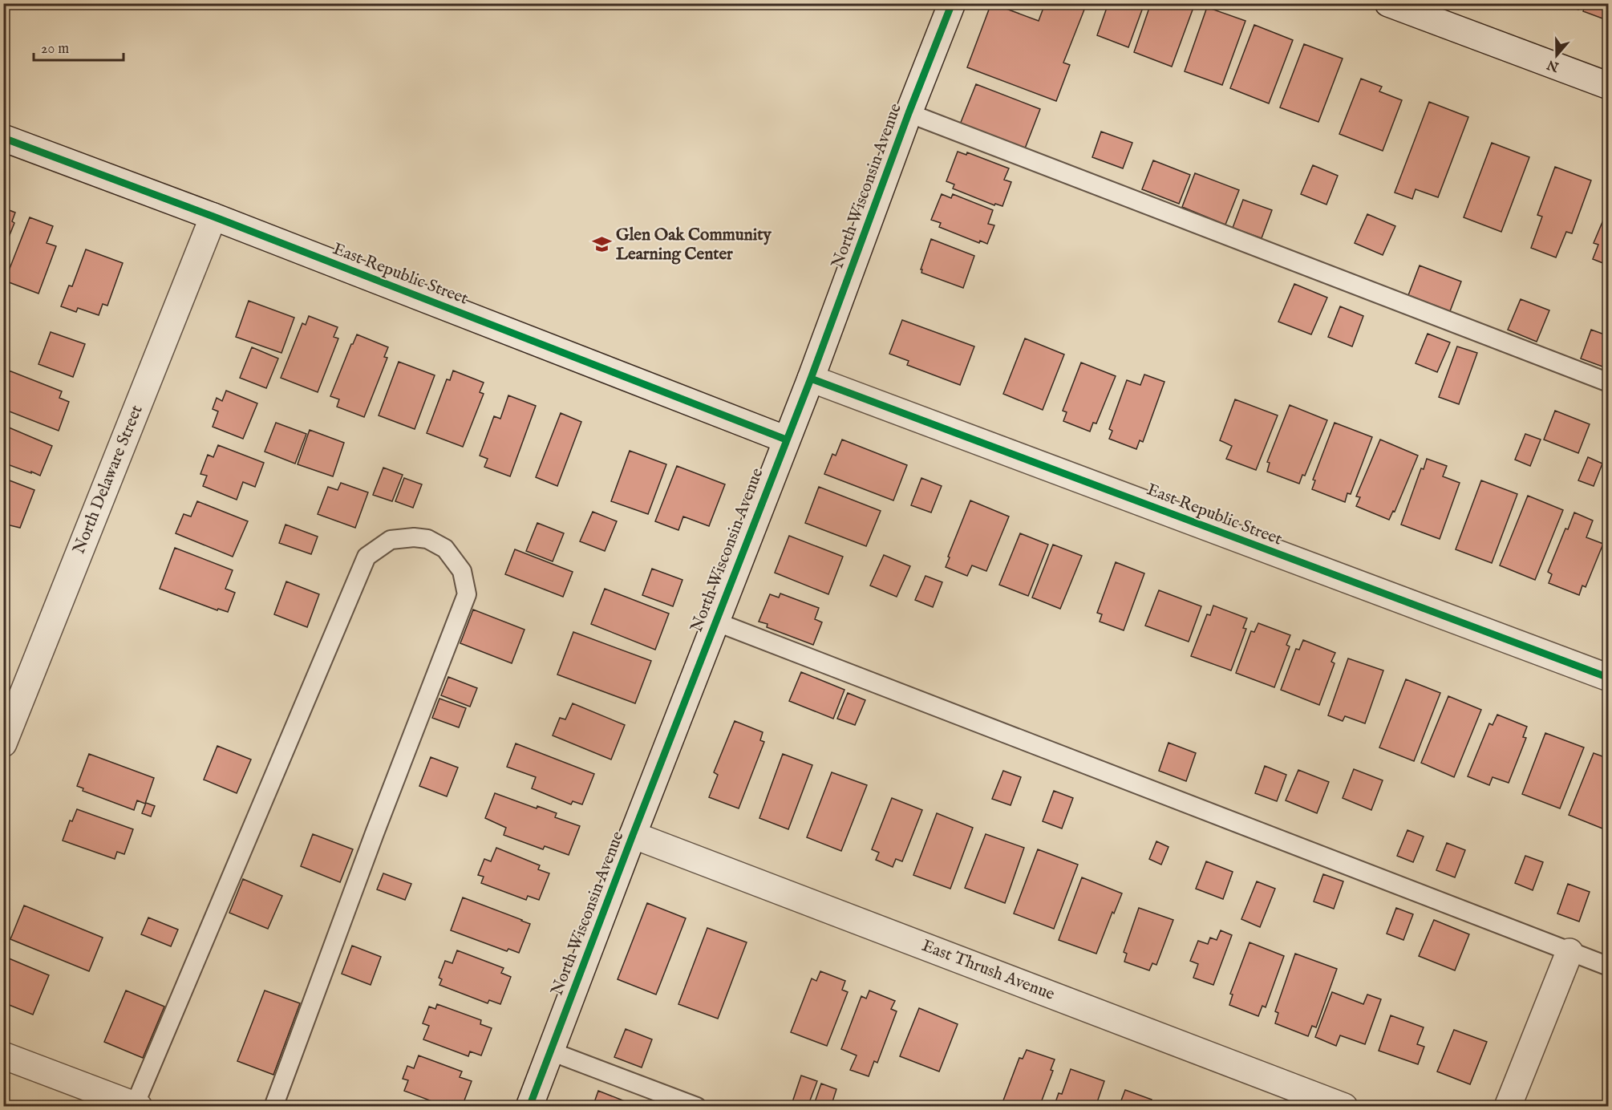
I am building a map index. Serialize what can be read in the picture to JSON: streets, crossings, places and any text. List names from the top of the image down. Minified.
{"streets":{"street":["North Wisconsin Avenue","East Republic Street","North Delaware Street","East Thrush Avenue"]},"crossings":[["North Wisconsin Avenue","East Republic Street"],["North Wisconsin Avenue","East Thrush Avenue"],["East Republic Street","North Delaware Street"]],"places":{"school or university":["Glen Oak Community Learning Center"]},"scale_bar":"20 m","north":"bottom"}
